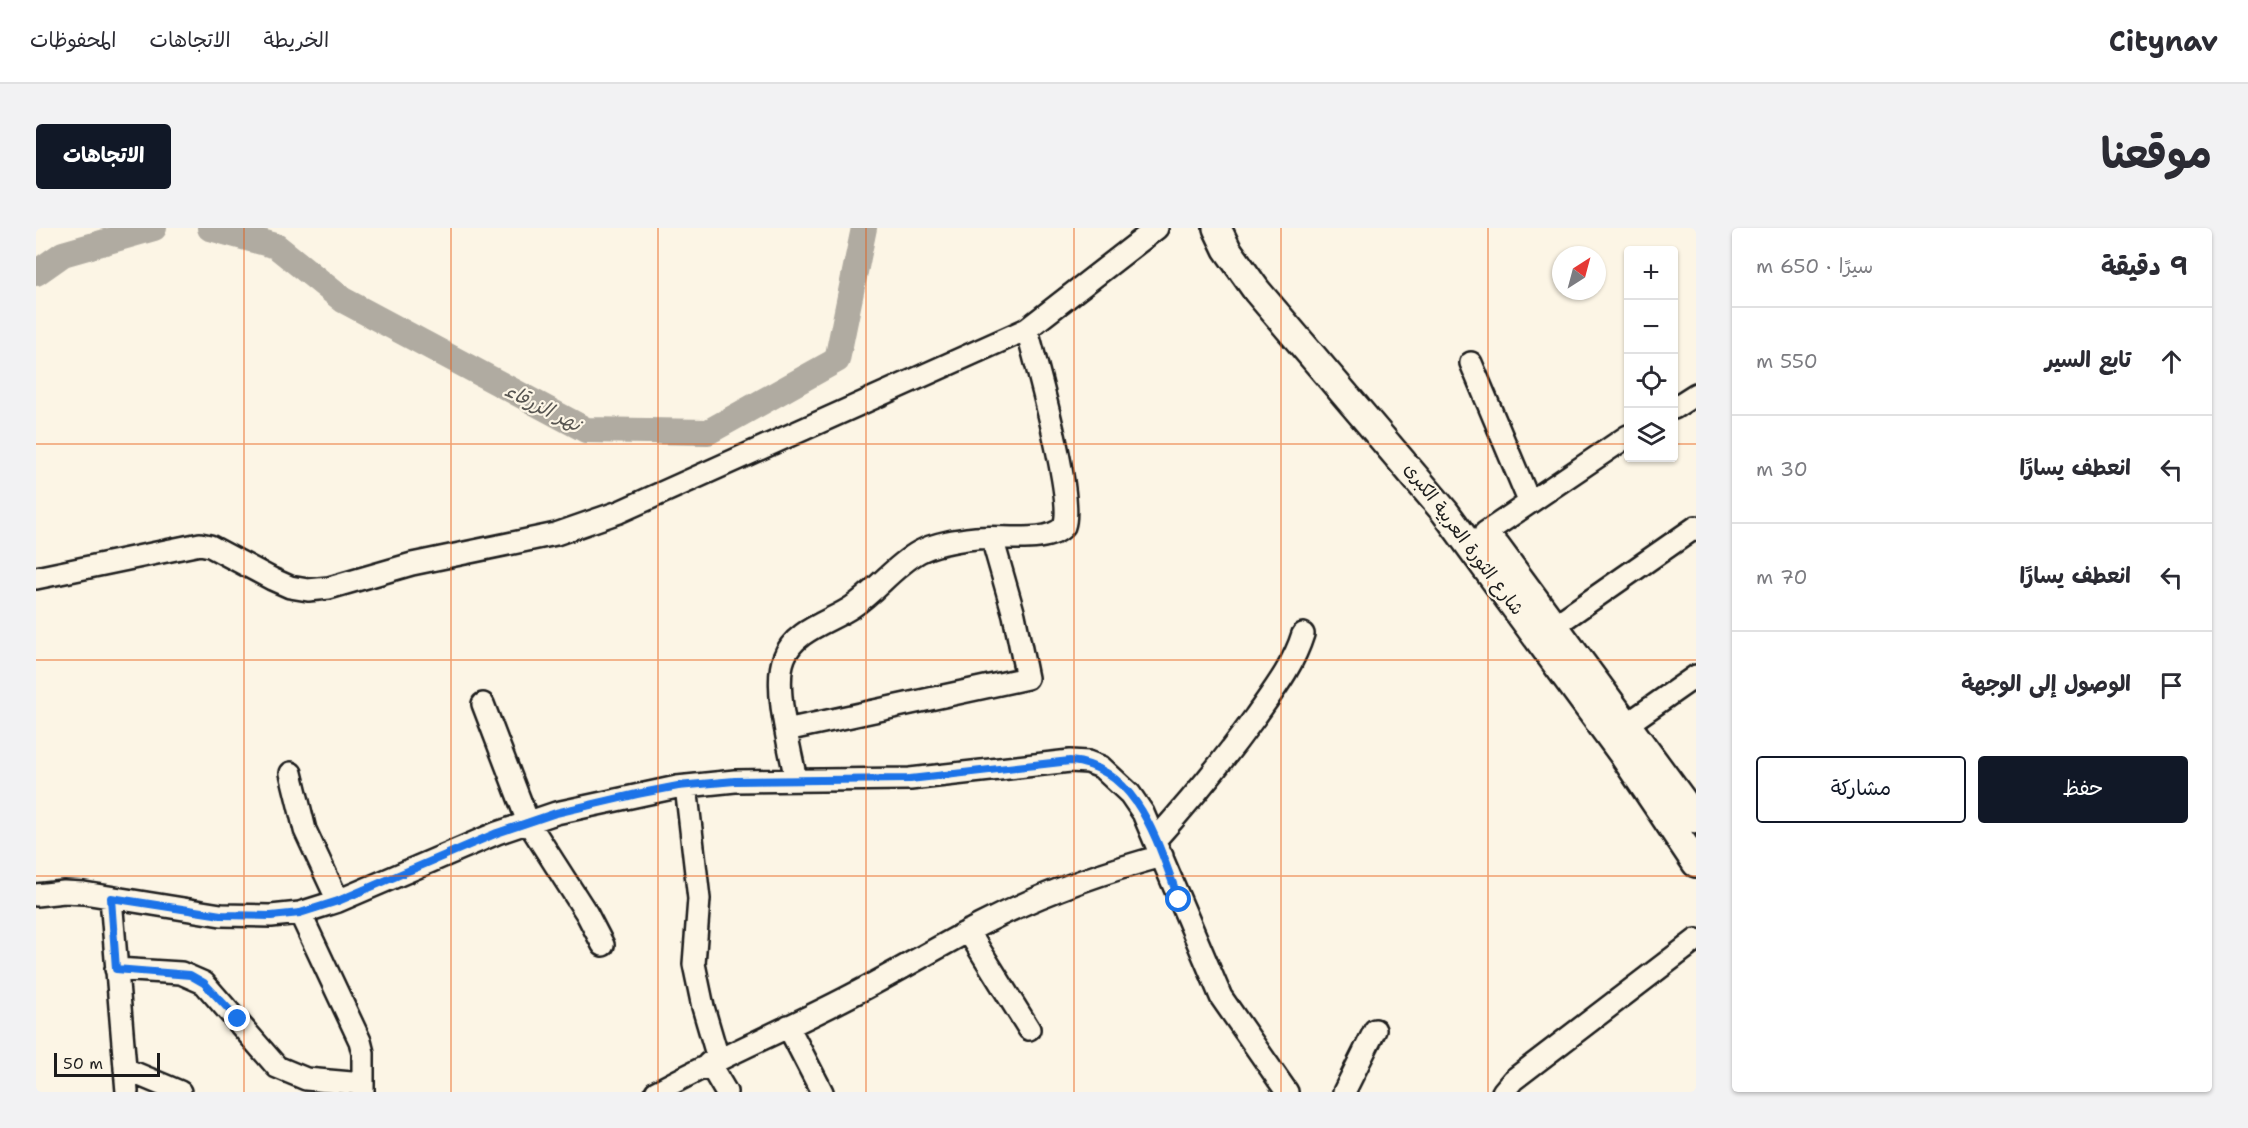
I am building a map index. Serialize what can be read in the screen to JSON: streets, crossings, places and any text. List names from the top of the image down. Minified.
{"streets":{"main road":["شارع الثورة العربية الكبرى"]},"water":["نهر الزرقاء"],"scale_bar":"50 m","north":"top right","page":{"header":"Citynav","nav":["الخريطة","الاتجاهات","المحفوظات"],"title":"موقعنا","buttons":["الاتجاهات",["حفظ","مشاركة"]],"heading":["9 دقيقة","سيرًا · 650 m"],"map_buttons":["+","−"],"list":[["تابع السير","550 m"],["انعطف يسارًا","30 m"],["انعطف يسارًا","70 m"],"الوصول إلى الوجهة"],"scale":"50 m"}}
